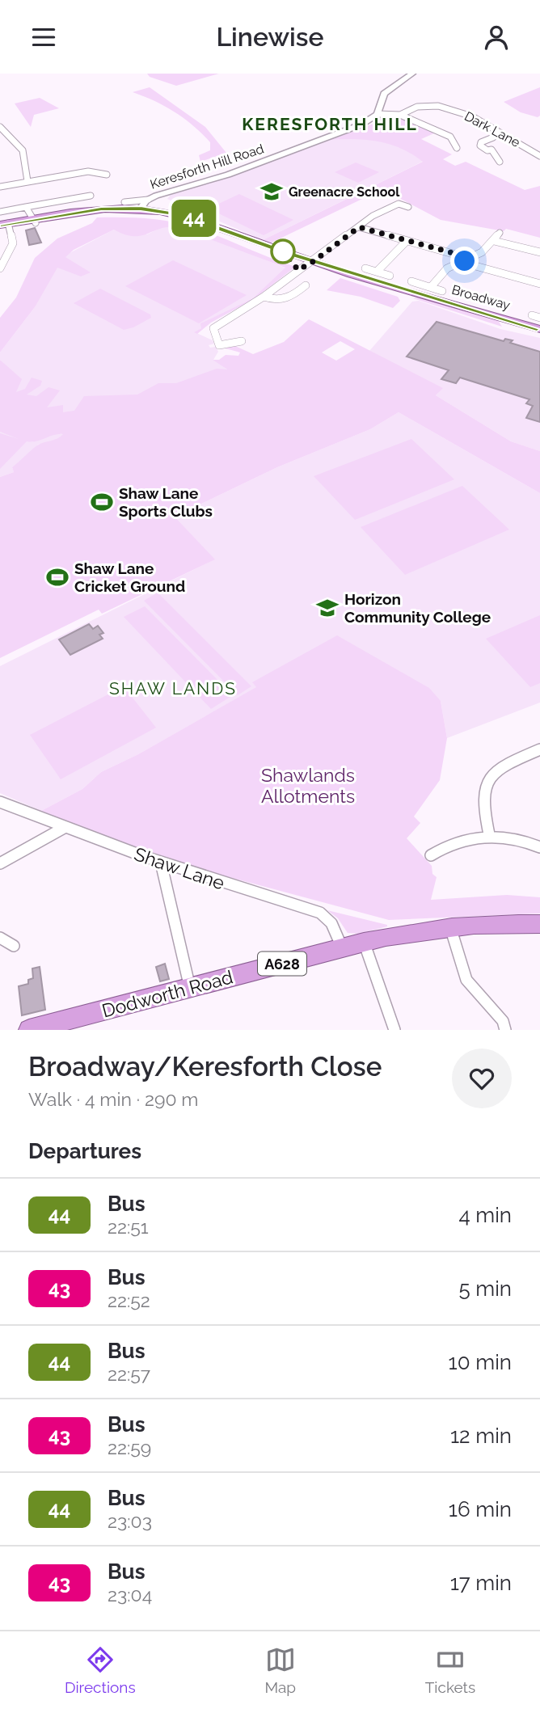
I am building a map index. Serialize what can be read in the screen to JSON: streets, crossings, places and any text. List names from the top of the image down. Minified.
{"streets":{"highway":["Keresforth Hill Road","Broadway","A628","Dodworth Road"],"street":["Dark Lane","Shaw Lane"]},"crossings":[["Dark Lane","Keresforth Hill Road"],["Keresforth Hill Road","Broadway"],["Shaw Lane","Dodworth Road"]],"districts":["KERESFORTH HILL","SHAW LANDS"],"parks":["Shawlands Allotments"],"places":{"school or university":["Greenacre School","Horizon Community College"],"sports":["Shaw Lane Sports Clubs","Shaw Lane Cricket Ground"]},"lines":["bus line 44"],"page":{"header":"Linewise","on_map":"44","heading":[["Broadway/Keresforth Close","Walk · 4 min · 290 m"],"Departures"],"list":[{"mark":"44","name":"Bus","note":"22:51","value":"4 min"},{"mark":"43","name":"Bus","note":"22:52","value":"5 min"},{"mark":"44","name":"Bus","note":"22:57","value":"10 min"},{"mark":"43","name":"Bus","note":"22:59","value":"12 min"},{"mark":"44","name":"Bus","note":"23:03","value":"16 min"},{"mark":"43","name":"Bus","note":"23:04","value":"17 min"}],"tabs":["Directions","Map","Tickets"]}}
